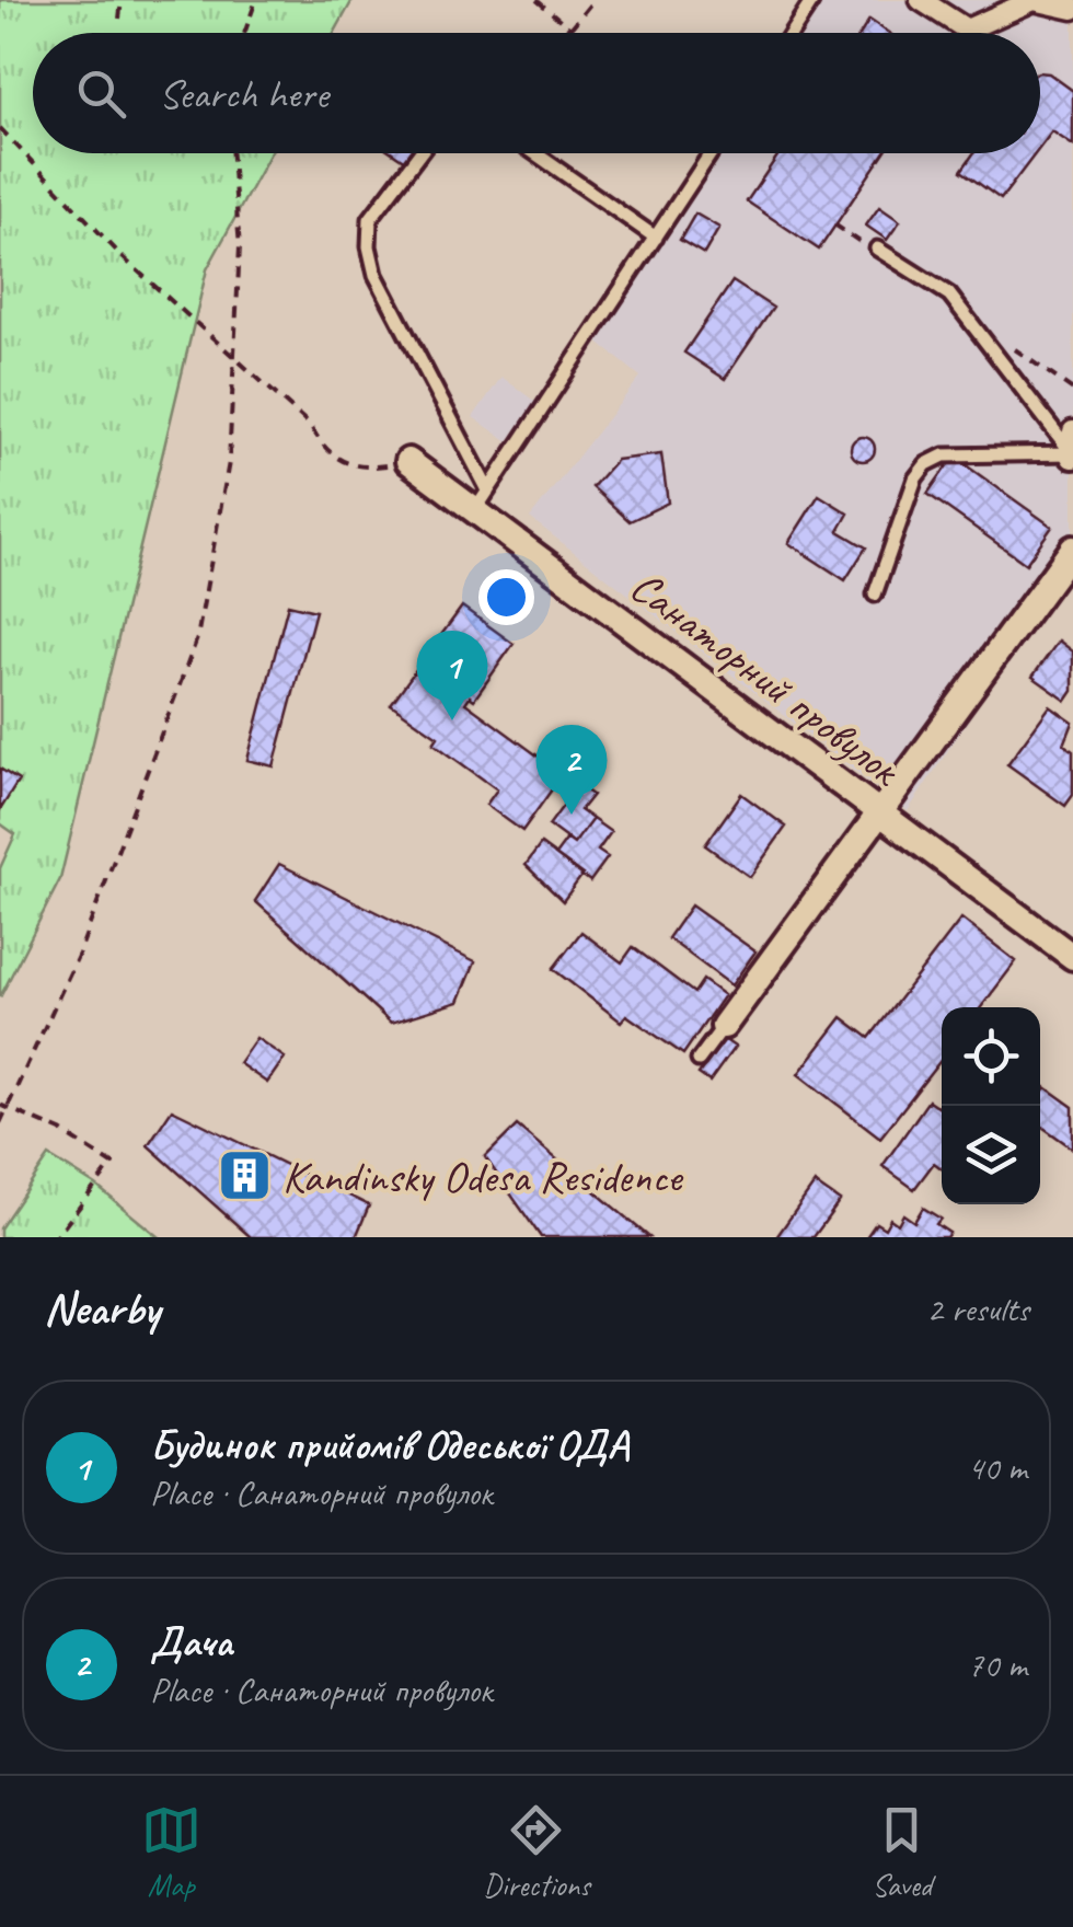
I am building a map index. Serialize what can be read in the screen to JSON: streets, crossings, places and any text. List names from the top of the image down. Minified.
{"streets":{"street":["Санаторний провулок"]},"places":{"building":["Kandinsky Odesa Residence"]},"page":{"search":"Search here","pins":["1","2"],"heading":["Nearby","2 results"],"list":[{"mark":"1","name":"Будинок прийомів Одеської ОДА","note":"Place · Санаторний провулок","value":"40 m"},{"mark":"2","name":"Дача","note":"Place · Санаторний провулок","value":"70 m"}],"nav":["Map","Directions","Saved"]}}
